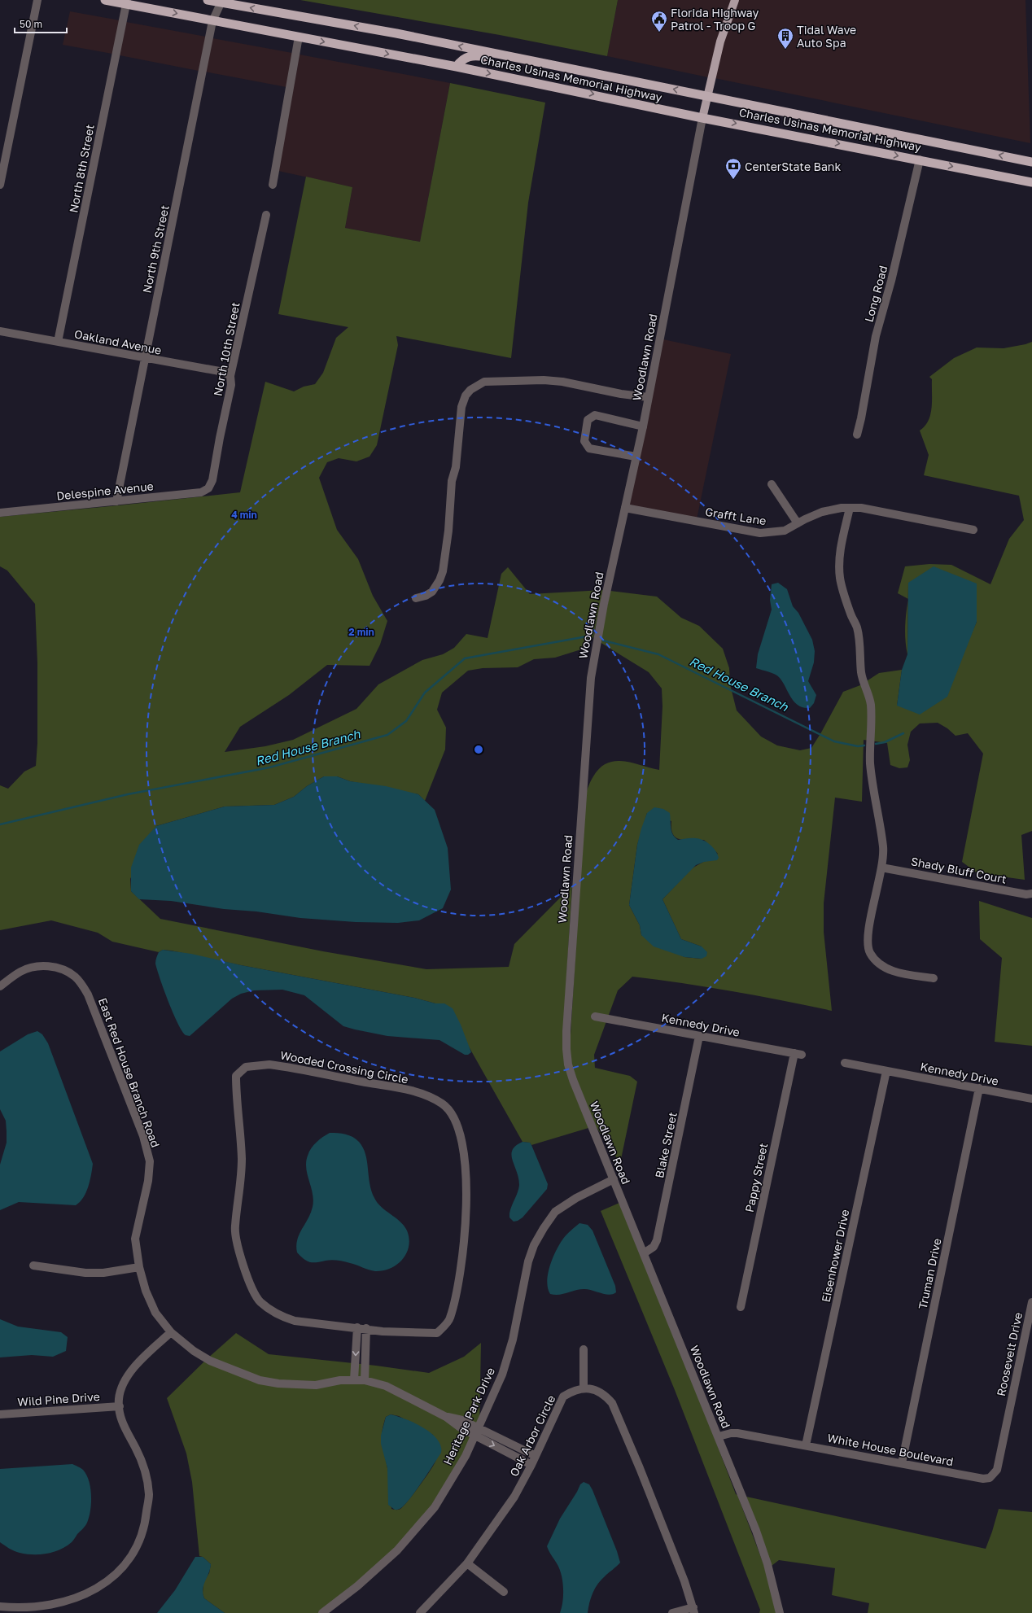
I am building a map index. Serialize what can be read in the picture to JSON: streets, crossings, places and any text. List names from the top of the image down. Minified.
{"streets":{"highway":["Charles Usinas Memorial Highway"],"street":["North 8th Street","North 9th Street","Long Road","Oakland Avenue","North 10th Street","Woodlawn Road","Delespine Avenue","Grafft Lane","Shady Bluff Court","Kennedy Drive","Wooded Crossing Circle","East Red House Branch Road","Blake Street","Pappy Street","Eisenhower Drive","Truman Drive","Roosevelt Drive","Wild Pine Drive","Heritage Park Drive","Oak Arbor Circle","White House Boulevard"]},"crossings":[["Charles Usinas Memorial Highway","North 8th Street"],["Charles Usinas Memorial Highway","North 9th Street"],["Charles Usinas Memorial Highway","Long Road"],["Charles Usinas Memorial Highway","Woodlawn Road"],["North 8th Street","Oakland Avenue"],["North 9th Street","Oakland Avenue"],["North 9th Street","Delespine Avenue"],["Oakland Avenue","North 10th Street"],["North 10th Street","Delespine Avenue"],["Woodlawn Road","Grafft Lane"],["Woodlawn Road","Blake Street"],["Woodlawn Road","Heritage Park Drive"],["Woodlawn Road","White House Boulevard"],["Kennedy Drive","Blake Street"],["Kennedy Drive","Pappy Street"],["Kennedy Drive","Eisenhower Drive"],["Kennedy Drive","Truman Drive"],["East Red House Branch Road","Heritage Park Drive"],["East Red House Branch Road","Oak Arbor Circle"],["Eisenhower Drive","White House Boulevard"],["Truman Drive","White House Boulevard"],["Roosevelt Drive","White House Boulevard"]],"water":["Red House Branch"],"places":{"public building":["Florida Highway Patrol - Troop G"],"building":["Tidal Wave Auto Spa"],"bank":["CenterState Bank"]},"scale_bar":"50 m","rings":["4 min","2 min"]}
